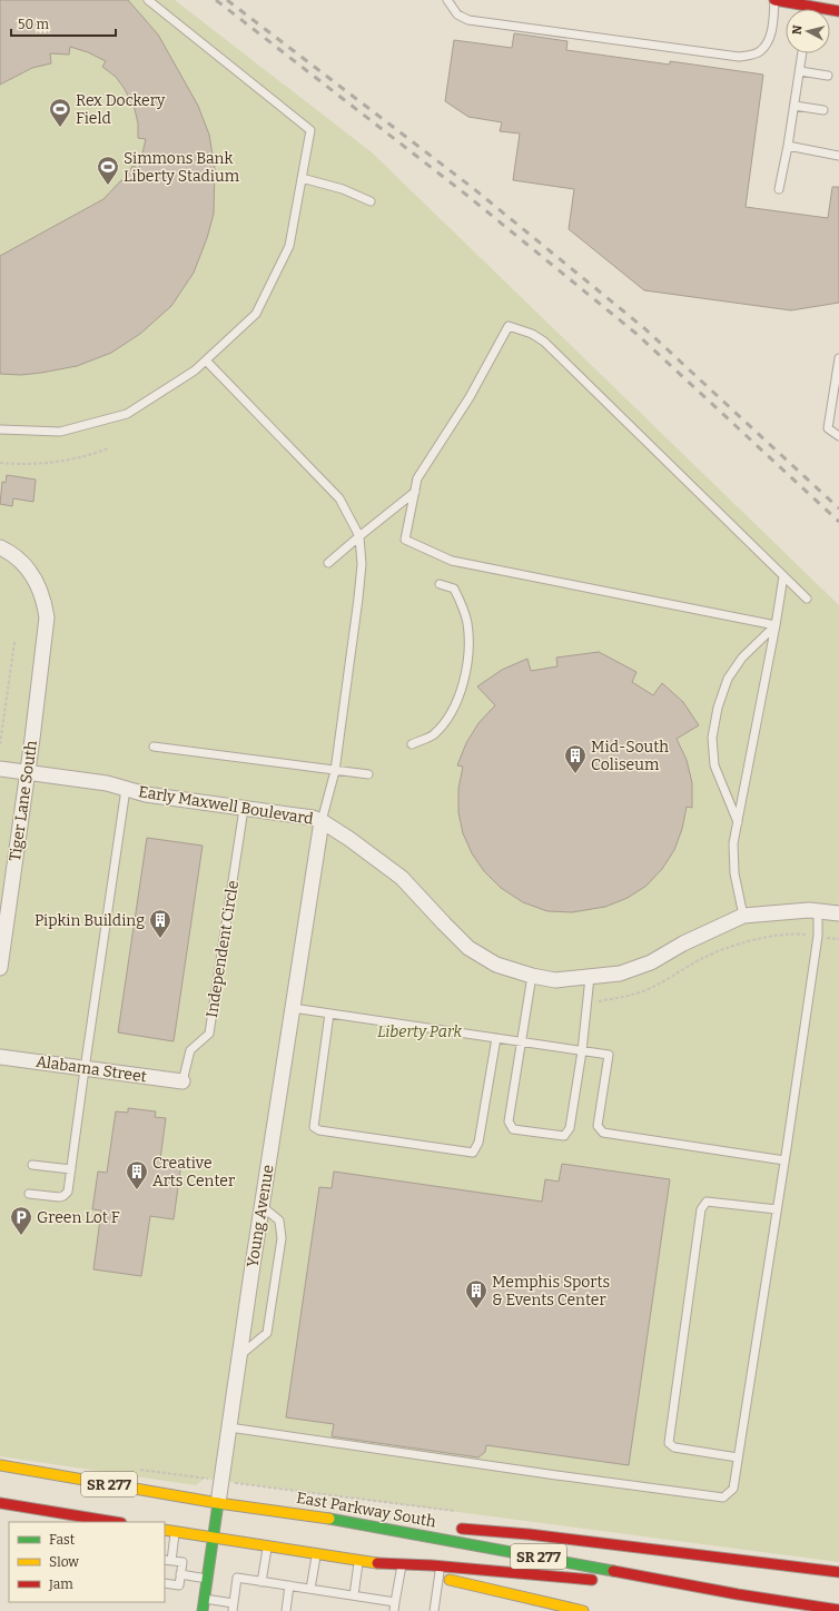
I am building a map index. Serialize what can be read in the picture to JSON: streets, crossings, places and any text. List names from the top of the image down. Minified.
{"streets":{"main road":["Young Avenue","SR 277","East Parkway South"],"street":["Tiger Lane South","Early Maxwell Boulevard","Alabama Street"],"lane":["Independent Circle"]},"crossings":[["Tiger Lane South","Early Maxwell Boulevard"],["Early Maxwell Boulevard","Independent Circle"],["Early Maxwell Boulevard","Young Avenue"],["Independent Circle","Alabama Street"],["Young Avenue","East Parkway South"]],"parks":["Liberty Park"],"places":{"sports":["Rex Dockery Field","Simmons Bank Liberty Stadium"],"building":["Mid-South Coliseum","Pipkin Building","Creative Arts Center","Memphis Sports & Events Center"],"parking":["Green Lot F"]},"legend":["Fast","Slow","Jam"],"scale_bar":"50 m","north":"left"}
